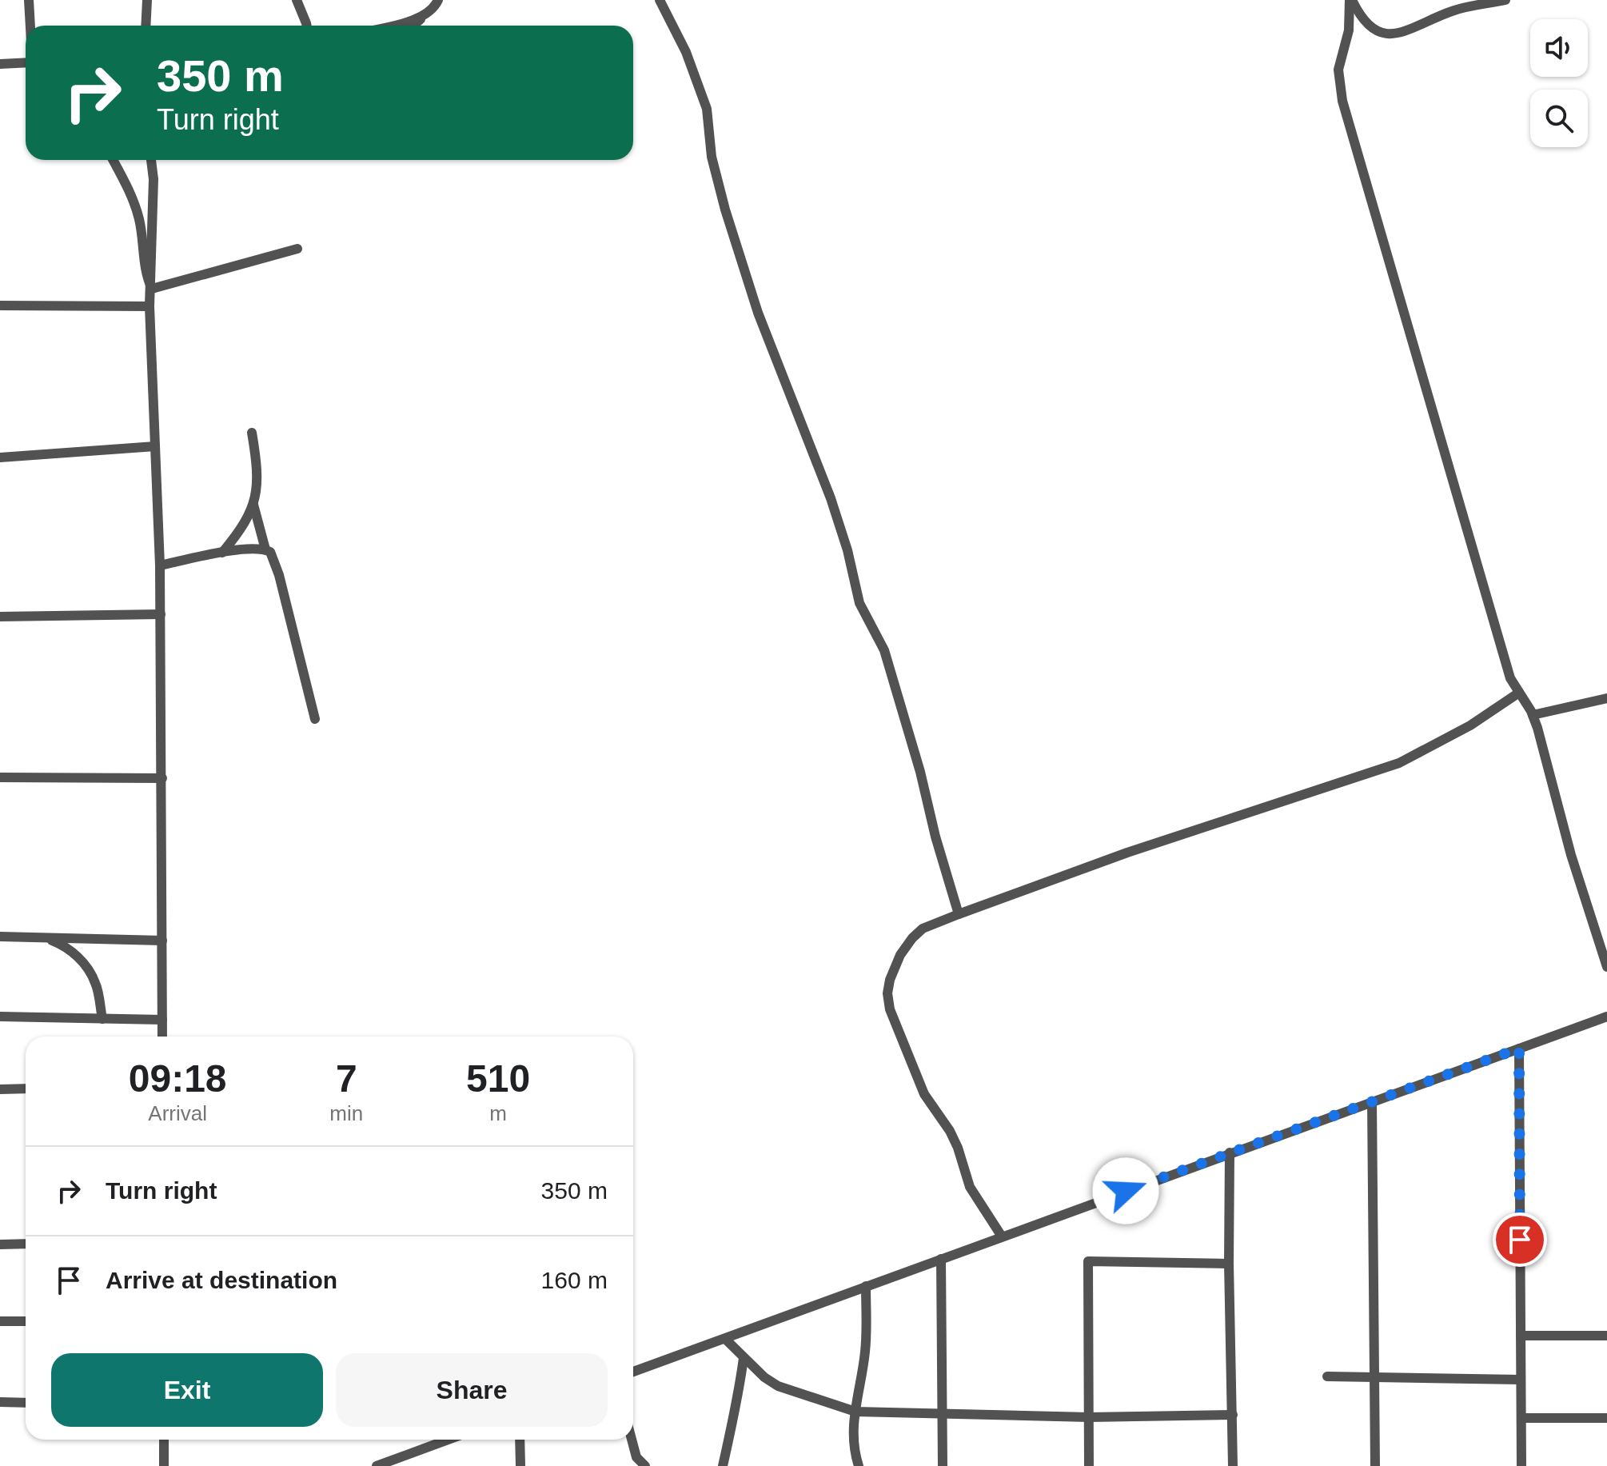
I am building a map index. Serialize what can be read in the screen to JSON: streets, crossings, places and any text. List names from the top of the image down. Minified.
{"page":{"turn":["350 m","Turn right"],"eta":["09:18","Arrival","7","min","510","m"],"list":[{"name":"Turn right","value":"350 m"},{"name":"Arrive at destination","value":"160 m"}],"buttons":["Exit","Share"]}}
